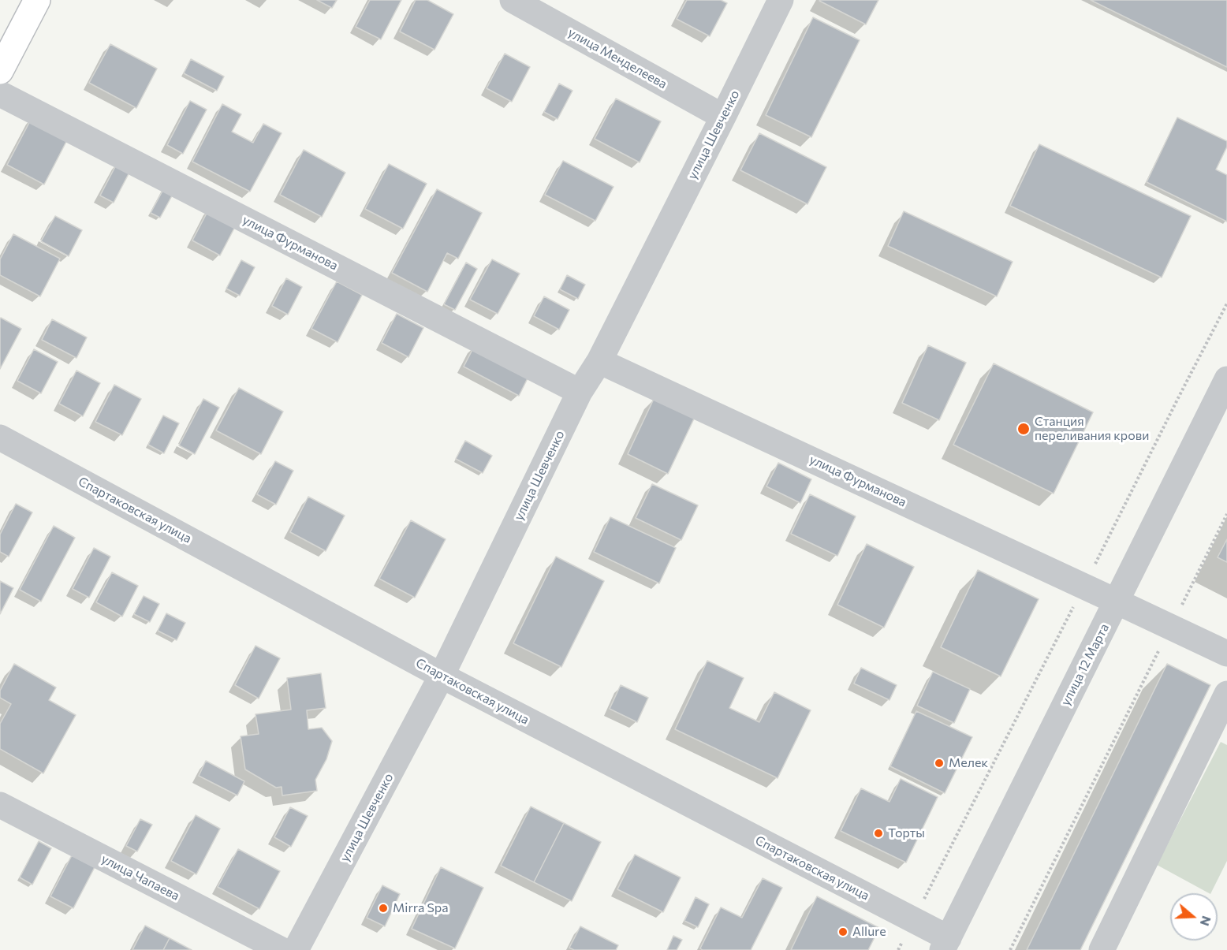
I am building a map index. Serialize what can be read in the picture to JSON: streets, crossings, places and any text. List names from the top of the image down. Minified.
{"streets":{"street":["улица Менделеева","улица Шевченко","улица Фурманова","Спартаковская улица","улица 12 Марта","улица Чапаева"]},"crossings":[["улица Менделеева","улица Шевченко"],["улица Шевченко","улица Фурманова"],["улица Шевченко","Спартаковская улица"],["улица Фурманова","улица 12 Марта"],["Спартаковская улица","улица 12 Марта"]],"places":["Станция переливания крови","Мелек","Торты","Mirra Spa","Allure"],"north":"right"}
